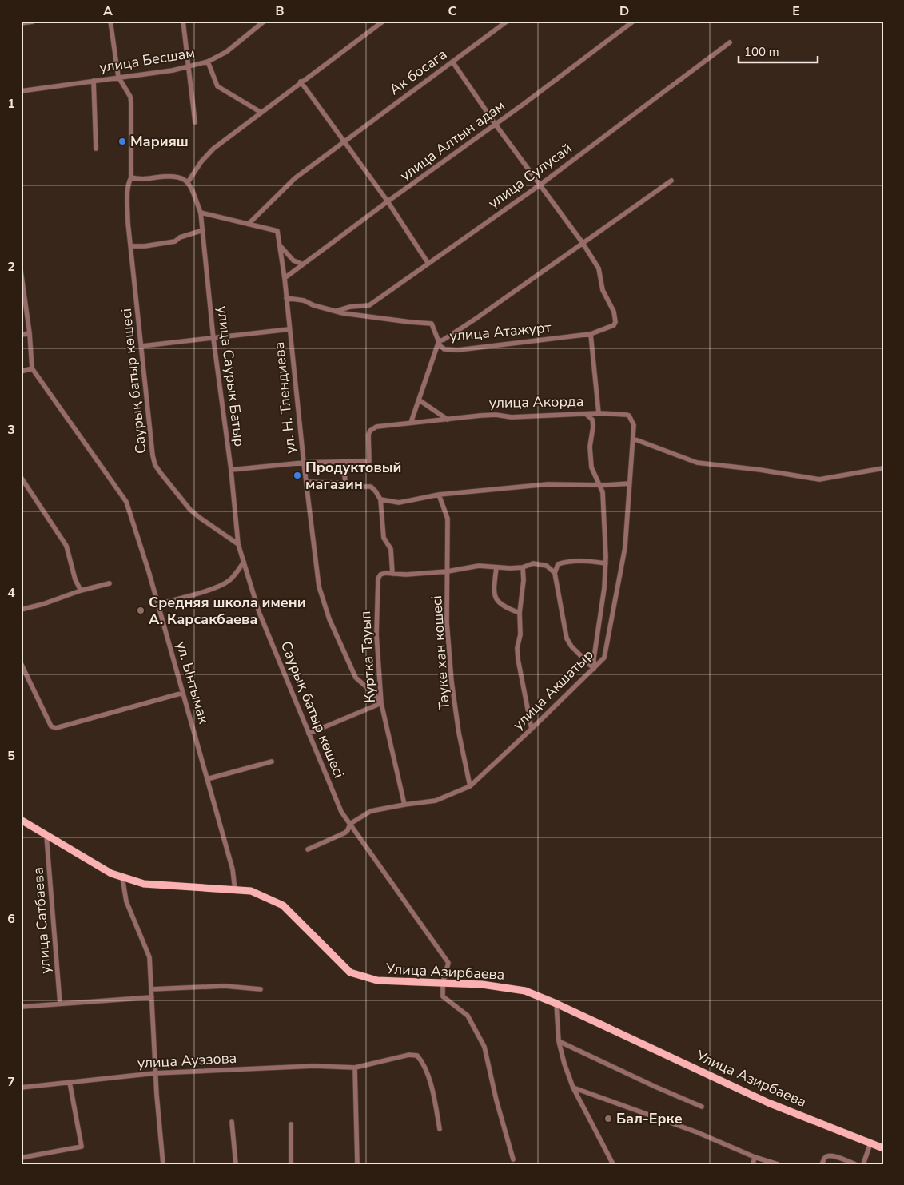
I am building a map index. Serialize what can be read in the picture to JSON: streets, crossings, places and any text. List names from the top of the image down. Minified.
{"streets":{"main road":["Улица Азирбаева"],"street":["улица Бесшам","Ак босага","улица Алтын адам","улица Сулусай","улица Атажурт","улица Саурык Батыр","Саурық батыр көшесі","ул. Н. Тлендиева","улица Акорда","Тәуке хан көшесі","Куртка Тауып","ул. Ынтымак","улица Акшатыр","улица Сатбаева","улица Ауэзова"]},"crossings":[["улица Бесшам","Саурық батыр көшесі"],["Ак босага","ул. Н. Тлендиева"],["улица Алтын адам","ул. Н. Тлендиева"],["улица Сулусай","улица Атажурт"],["улица Атажурт","ул. Н. Тлендиева"],["улица Саурык Батыр","Саурық батыр көшесі"],["Саурық батыр көшесі","улица Акшатыр"],["Саурық батыр көшесі","Улица Азирбаева"],["ул. Н. Тлендиева","Куртка Тауып"],["улица Акорда","улица Акшатыр"],["Тәуке хан көшесі","Куртка Тауып"],["Тәуке хан көшесі","улица Акшатыр"],["Куртка Тауып","улица Акшатыр"],["ул. Ынтымак","Улица Азирбаева"],["улица Сатбаева","Улица Азирбаева"]],"places":["Марияш","Продуктовый магазин","Средняя школа имени А. Карсакбаева","Бал-Ерке"],"scale_bar":"100 m","grid":{"columns":["A","B","C","D","E"],"rows":["1","2","3","4","5","6","7"]}}
